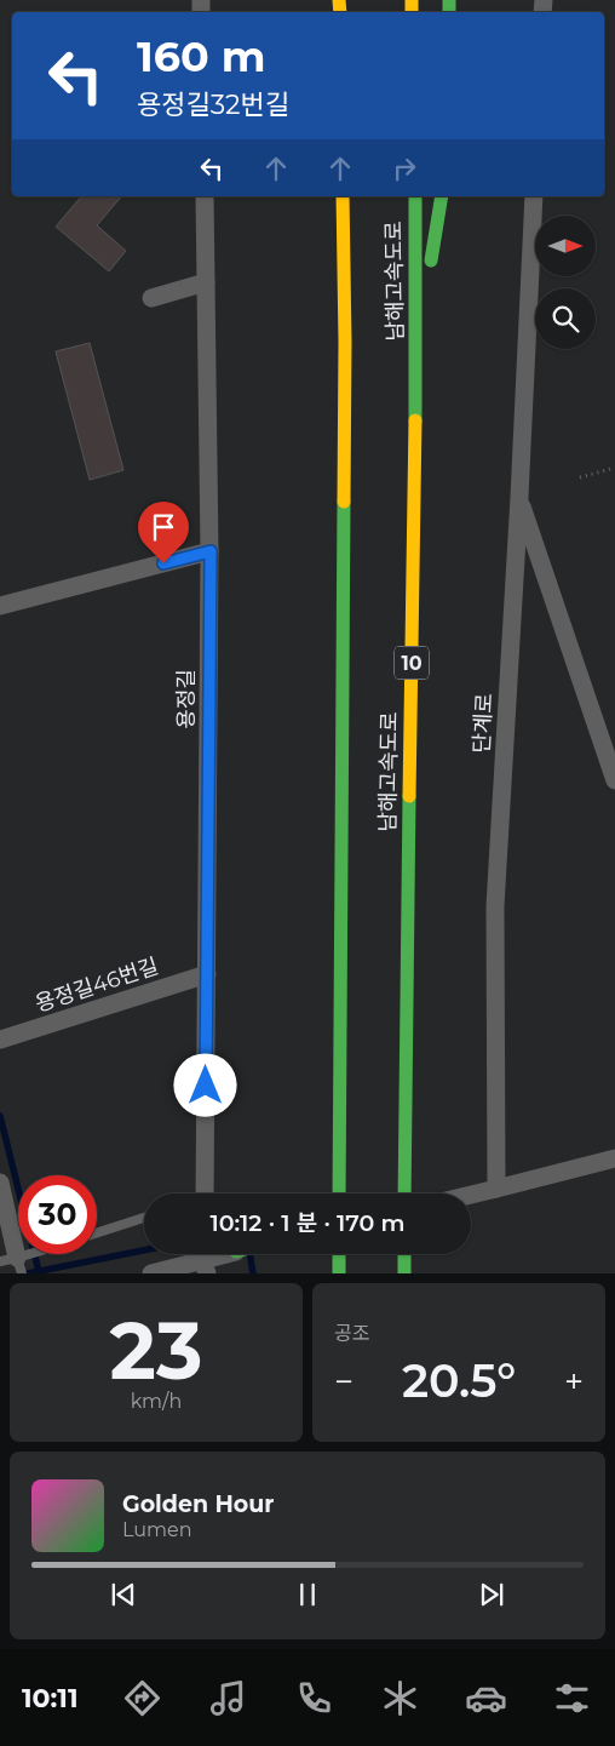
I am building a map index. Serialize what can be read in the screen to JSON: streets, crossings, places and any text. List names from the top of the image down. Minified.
{"streets":{"highway":["남해고속도로","10"],"street":["용정길","단계로","용정길46번길"]},"crossings":[["용정길","용정길46번길"]],"north":"right","page":{"turn":["160 m","용정길32번길"],"limit":"30","trip":"10:12 · 1 분 · 170 m","tile":[["23","km/h"],"공조"],"heat":["−","20.5°","+"],"song":["Golden Hour","Lumen"],"tabs":"10:11"}}
